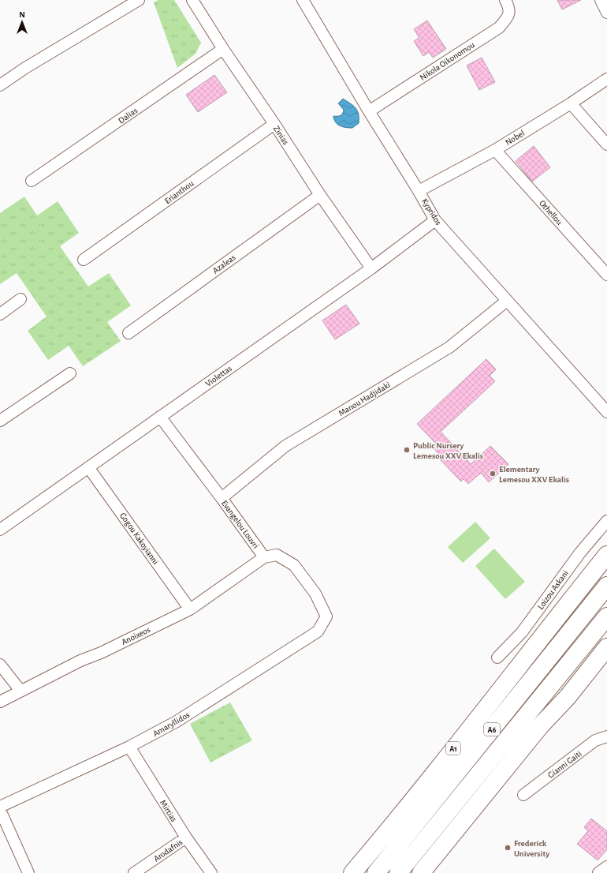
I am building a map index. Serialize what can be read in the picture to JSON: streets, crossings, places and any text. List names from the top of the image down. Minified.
{"streets":{"highway":["A6","A1"],"street":["Nikola Oikonomou","Dalias","Zinias","Nobel","Erianthou","Kypridos","Othellou","Azaleas","Violettas","Manou Hadjidaki","Evangelou Louvri","Gogou Kakoyianni","Loizou Askani","Anoixeos","Amaryllidos","Gianni Gaiti","Mirtias","Arodafnis"]},"crossings":[["Nikola Oikonomou","Kypridos"],["Dalias","Zinias"],["Zinias","Erianthou"],["Zinias","Azaleas"],["Zinias","Violettas"],["Nobel","Kypridos"],["Nobel","Othellou"],["Kypridos","Violettas"],["Kypridos","Manou Hadjidaki"],["Violettas","Evangelou Louvri"],["Violettas","Gogou Kakoyianni"],["Manou Hadjidaki","Evangelou Louvri"],["Evangelou Louvri","Anoixeos"],["Evangelou Louvri","Amaryllidos"],["Gogou Kakoyianni","Anoixeos"],["Amaryllidos","Mirtias"],["Mirtias","Arodafnis"]],"places":["Public Nursery Lemesou XXV Ekalis","Elementary Lemesou XXV Ekalis","Frederick University"],"north":"top"}
